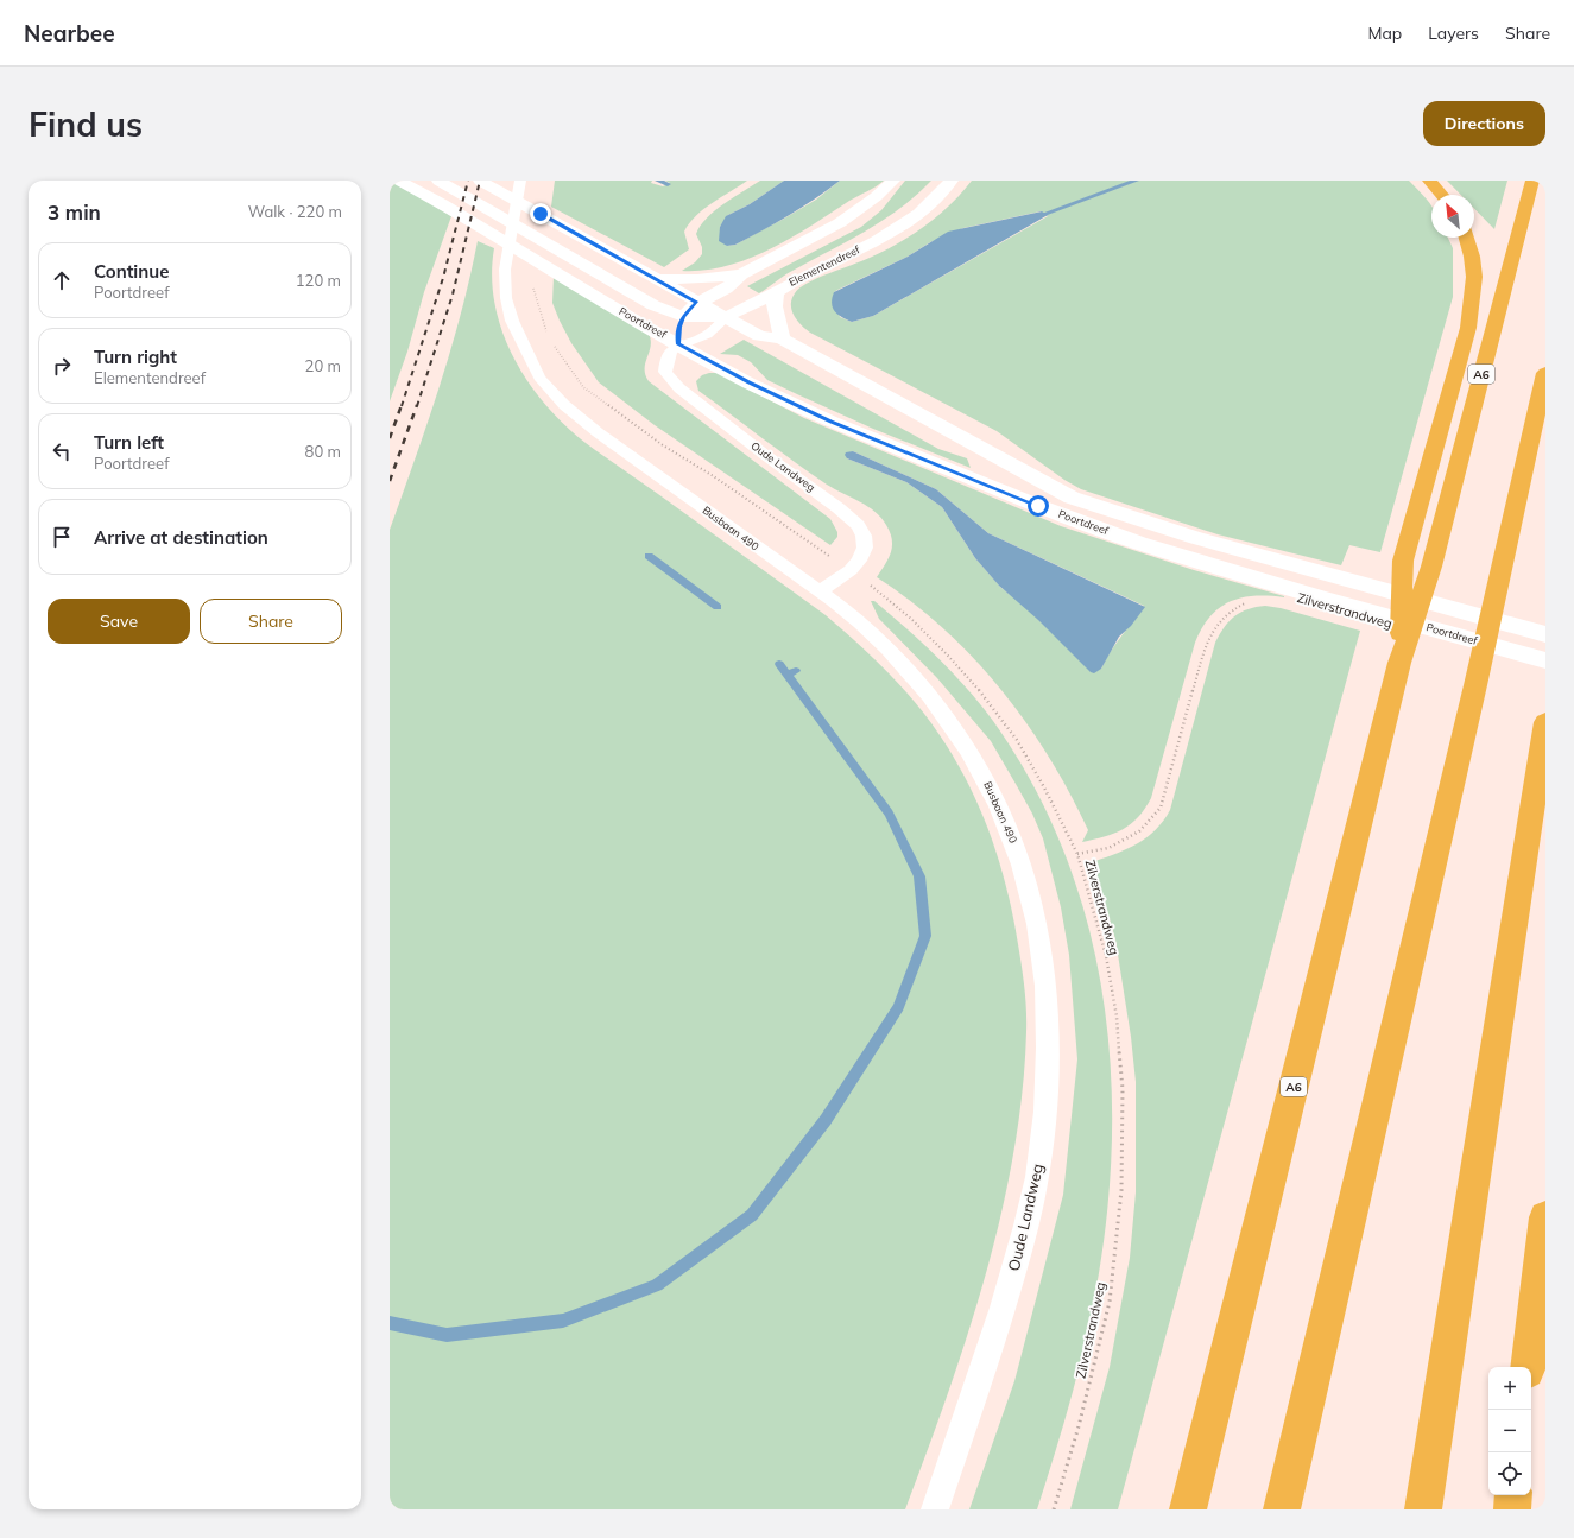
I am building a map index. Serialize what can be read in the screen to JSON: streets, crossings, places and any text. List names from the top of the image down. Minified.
{"streets":{"highway":["A6"],"main road":["Elementendreef","Poortdreef"],"lane":["Oude Landweg","Busbaan 490"],"path":["Zilverstrandweg"]},"crossings":[["Elementendreef","Poortdreef"],["Poortdreef","Oude Landweg"],["Oude Landweg","Busbaan 490"]],"north":"top left","page":{"header":"Nearbee","nav":["Map","Layers","Share"],"buttons":["Directions",["Save","Share"]],"title":"Find us","heading":["3 min","Walk · 220 m"],"list":[["Continue","Poortdreef","120 m"],["Turn right","Elementendreef","20 m"],["Turn left","Poortdreef","80 m"],"Arrive at destination"],"map_buttons":["+","−"]}}
